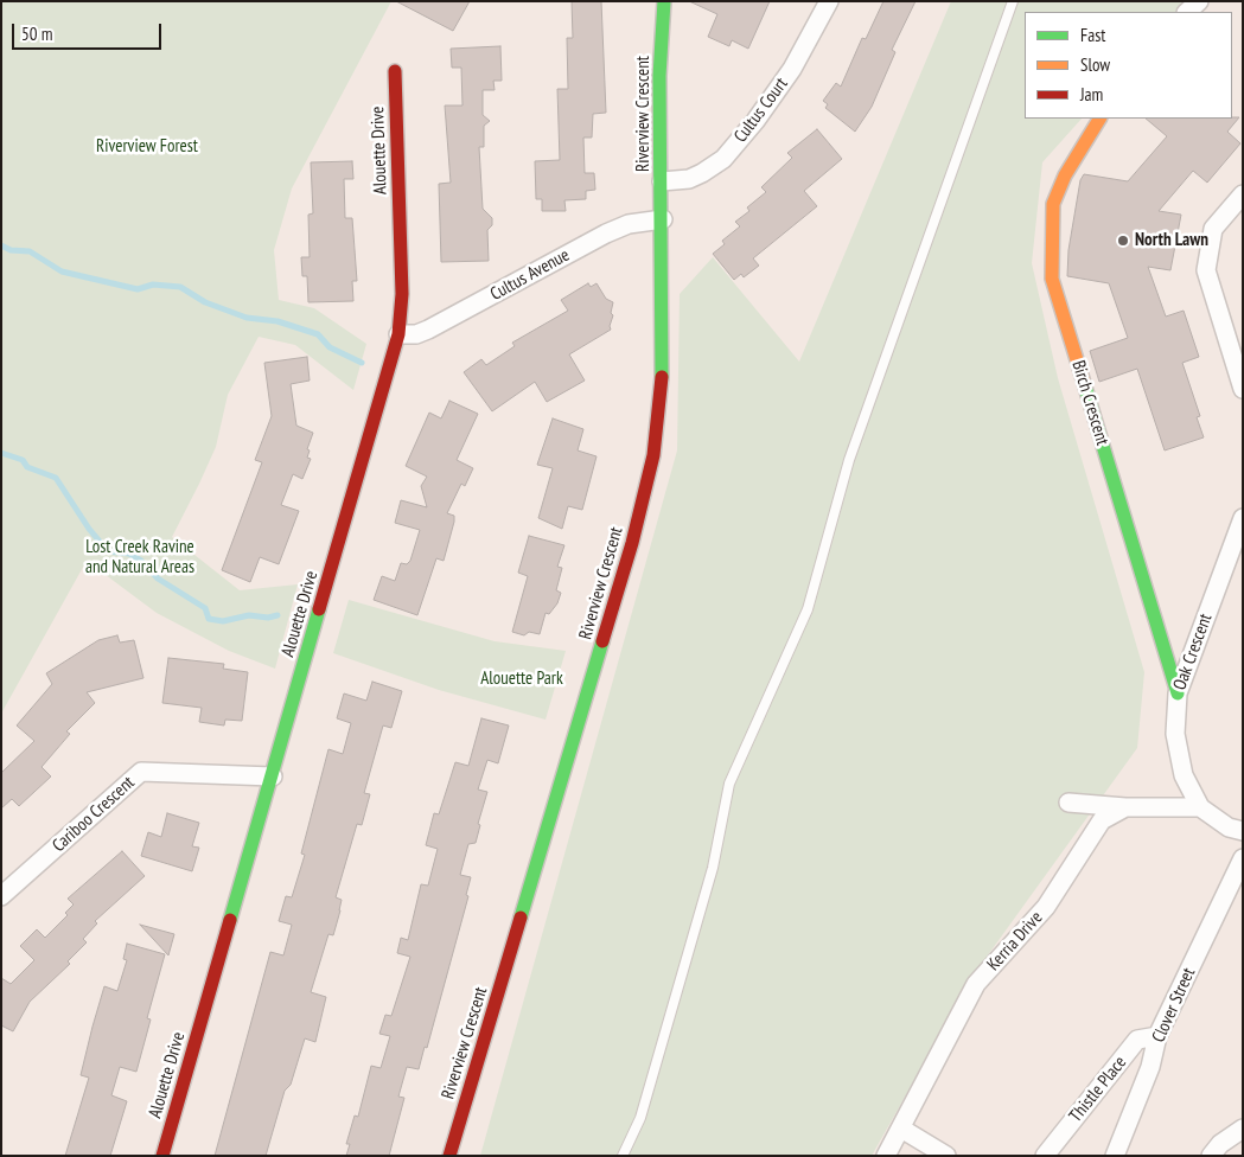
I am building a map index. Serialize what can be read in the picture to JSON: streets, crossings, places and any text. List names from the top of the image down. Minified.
{"streets":{"street":["Cultus Court","Riverview Crescent","Alouette Drive","Cultus Avenue","Birch Crescent","Oak Crescent","Cariboo Crescent","Kerria Drive","Clover Street","Thistle Place"]},"crossings":[["Cultus Court","Riverview Crescent"],["Riverview Crescent","Cultus Avenue"],["Alouette Drive","Cultus Avenue"],["Alouette Drive","Cariboo Crescent"],["Birch Crescent","Oak Crescent"],["Clover Street","Thistle Place"]],"parks":["Riverview Forest","Lost Creek Ravine and Natural Areas","Alouette Park"],"places":["North Lawn"],"legend":["Fast","Slow","Jam"],"scale_bar":"50 m"}
